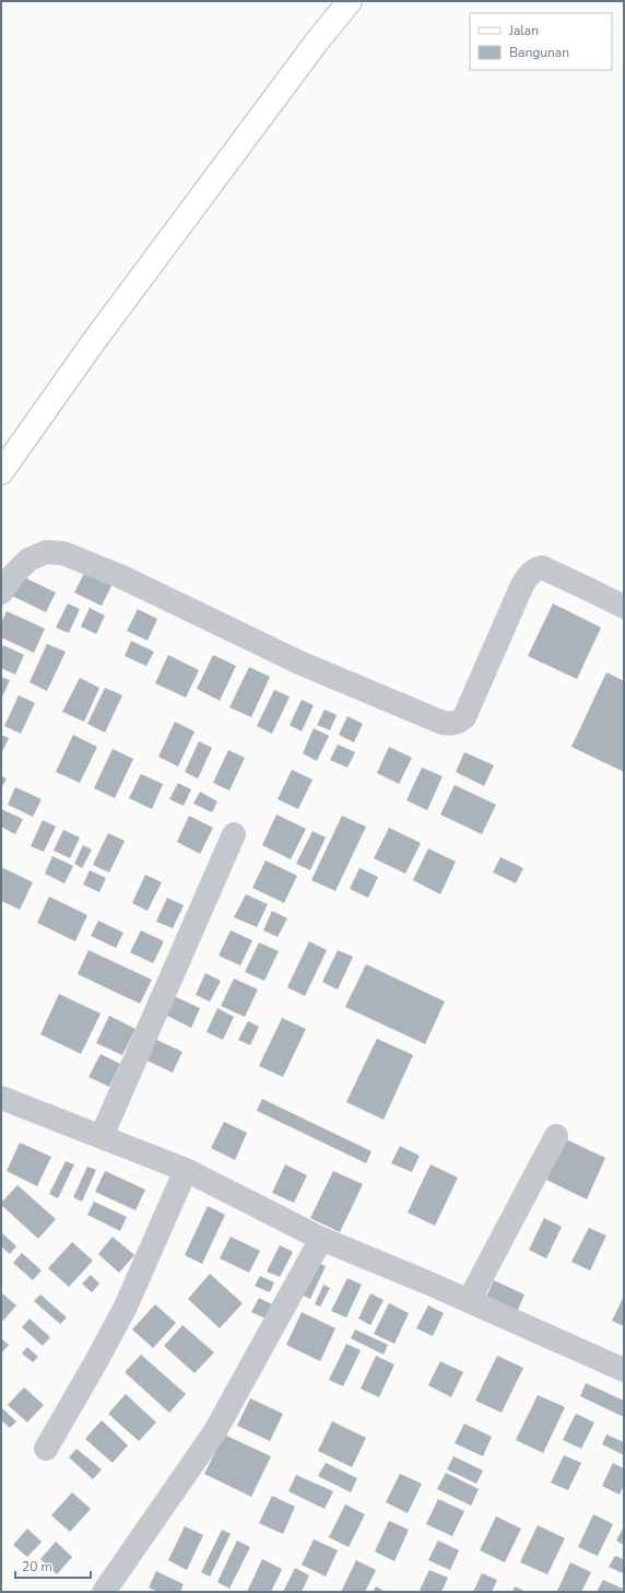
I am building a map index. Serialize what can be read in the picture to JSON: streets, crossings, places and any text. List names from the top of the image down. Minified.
{"legend":["Jalan","Bangunan"],"scale_bar":"20 m"}
